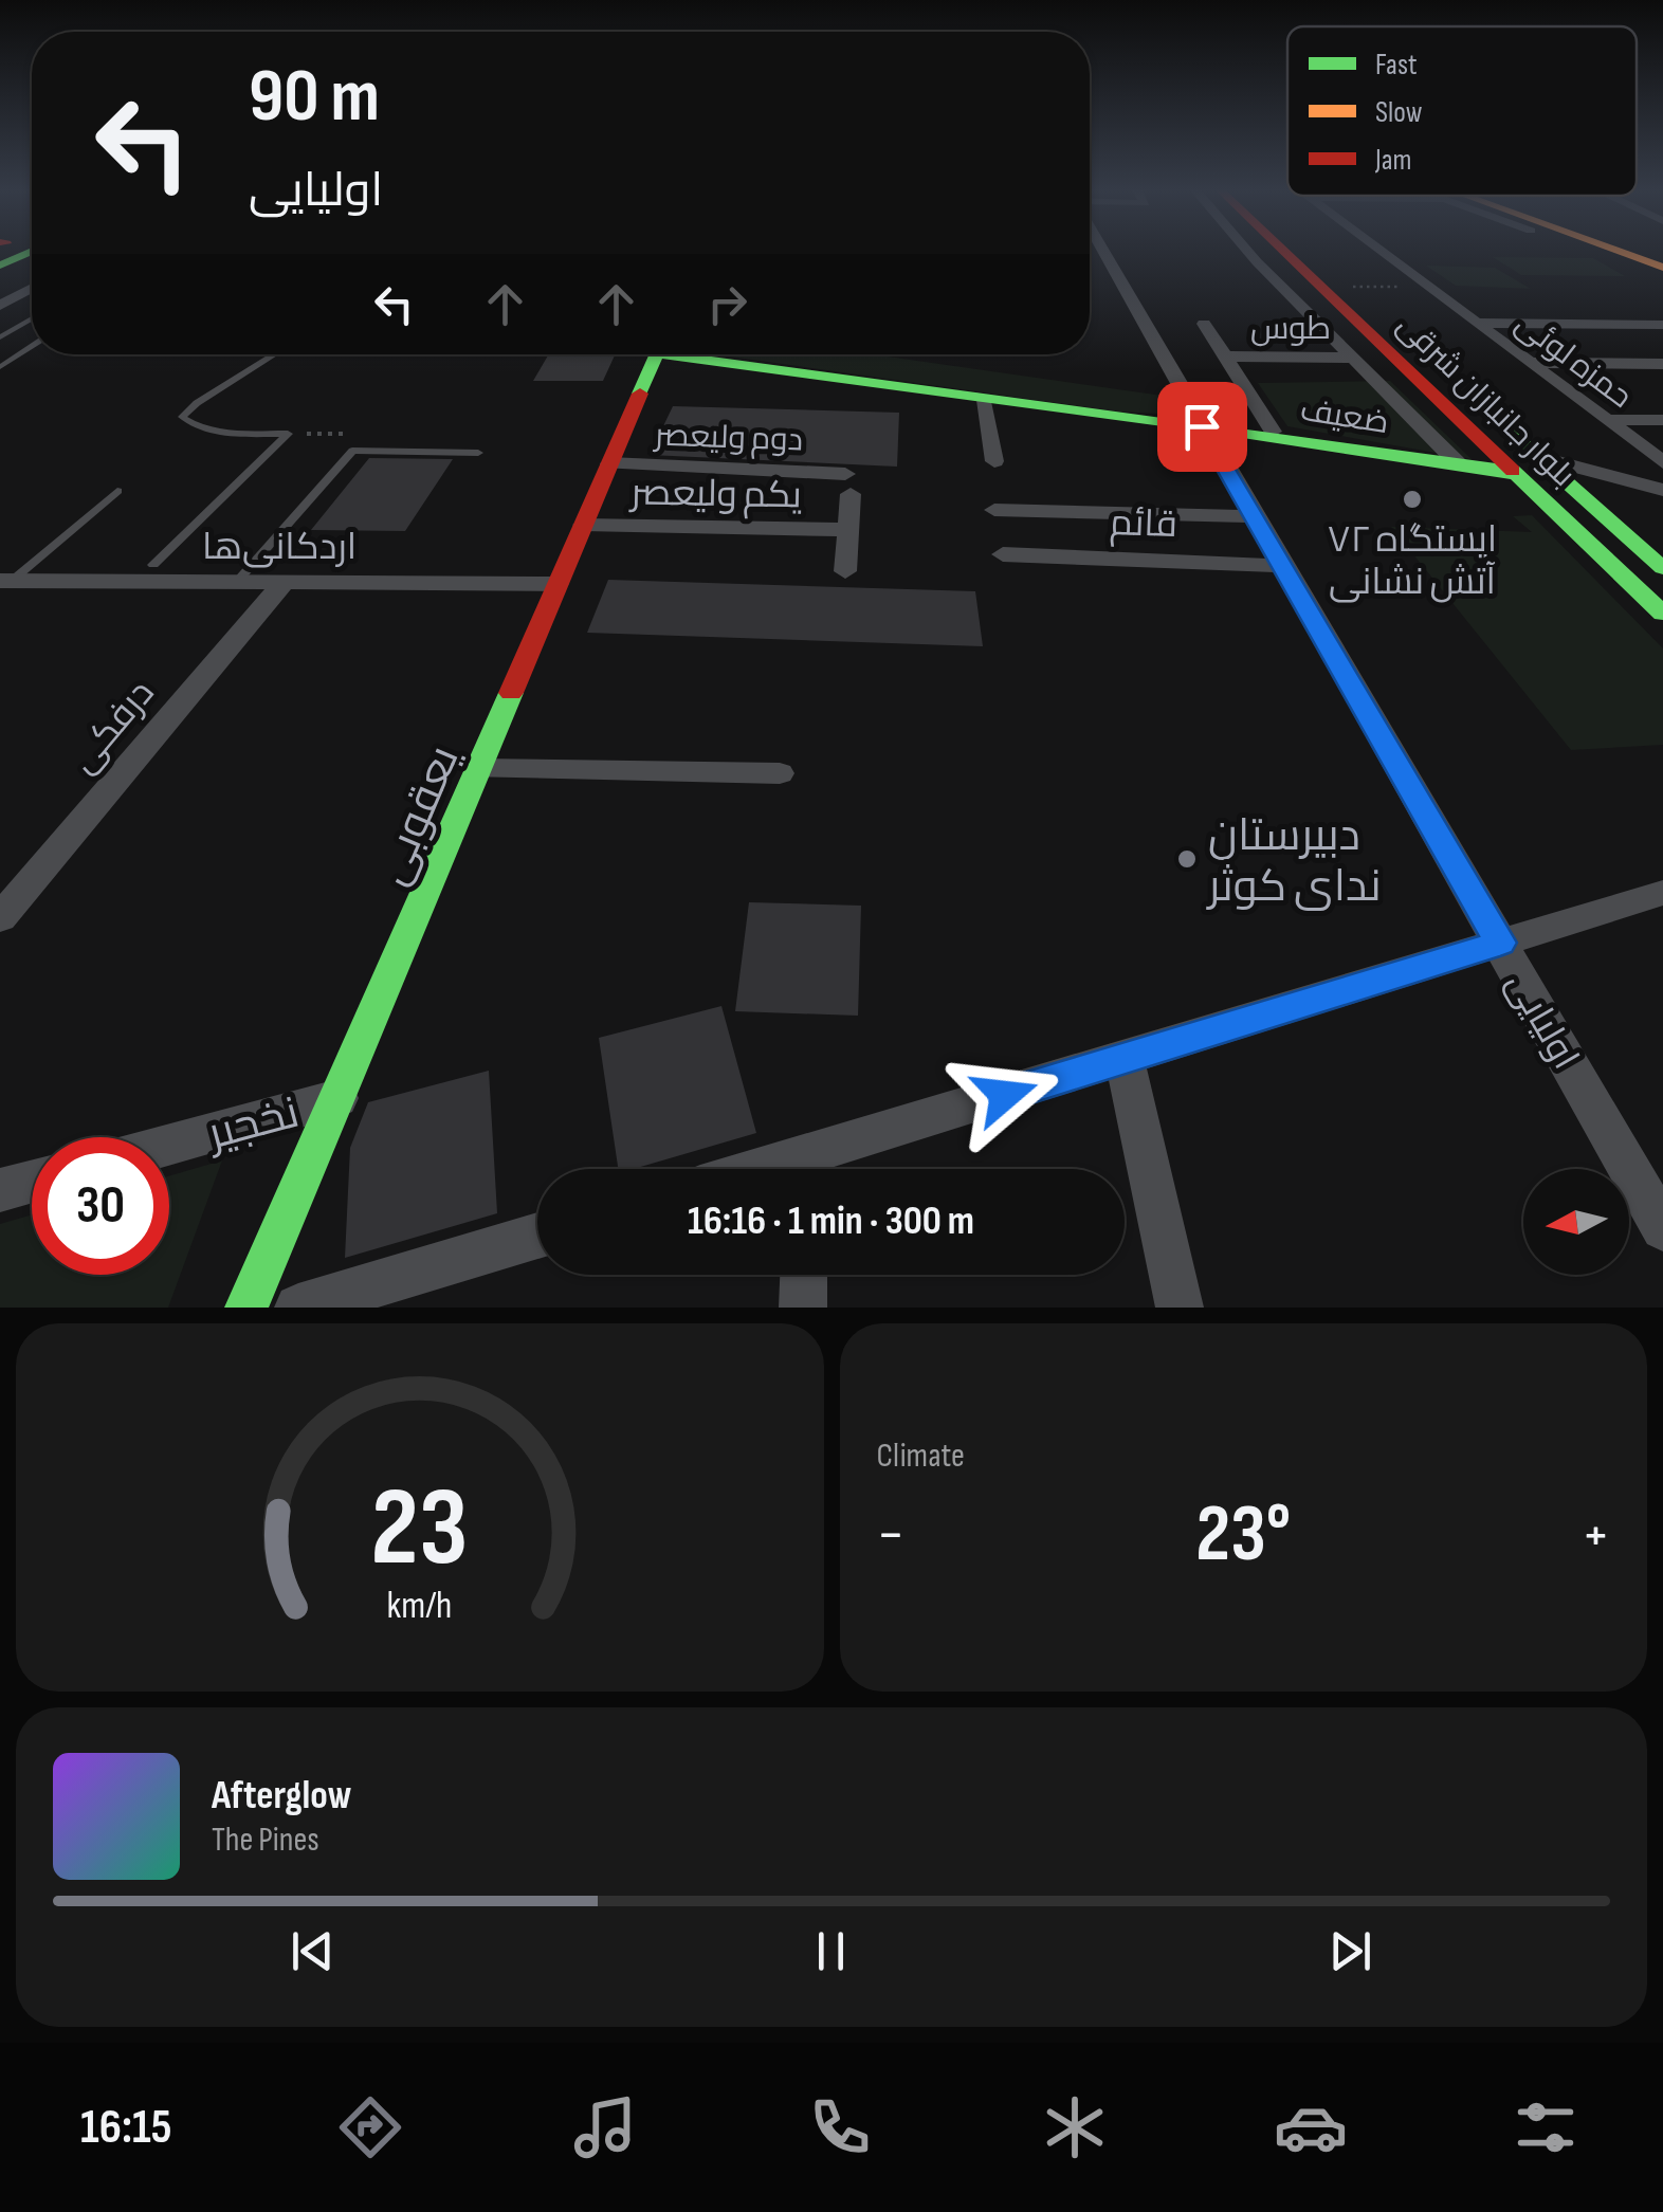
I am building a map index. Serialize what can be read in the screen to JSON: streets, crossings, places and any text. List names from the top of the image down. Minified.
{"streets":{"main road":["بلوار جانبازان شرقی","ضعیف","یعقوبی"],"street":["طوس","حمزه لوئی","دوم ولیعصر","یکم ولیعصر","قائم","اردکانی‌ها","درفکی","اولیایی","نخجیر"]},"crossings":[["بلوار جانبازان شرقی","ضعیف"],["ضعیف","اولیایی"],["دوم ولیعصر","یکم ولیعصر"],["دوم ولیعصر","یعقوبی"],["یکم ولیعصر","یعقوبی"],["قائم","اولیایی"],["اردکانی‌ها","درفکی"],["اردکانی‌ها","یعقوبی"],["یعقوبی","نخجیر"]],"places":["ایستگاه ۷۲ آتش نشانی","دبیرستان ندای کوثر"],"legend":["Fast","Slow","Jam"],"north":"left","page":{"turn":["90 m","اولیایی"],"limit":"30","trip":"16:16 · 1 min · 300 m","tile":"Climate","heat":["−","23°","+"],"song":["Afterglow","The Pines"],"tabs":"16:15","gauge":["23","km/h"]}}
